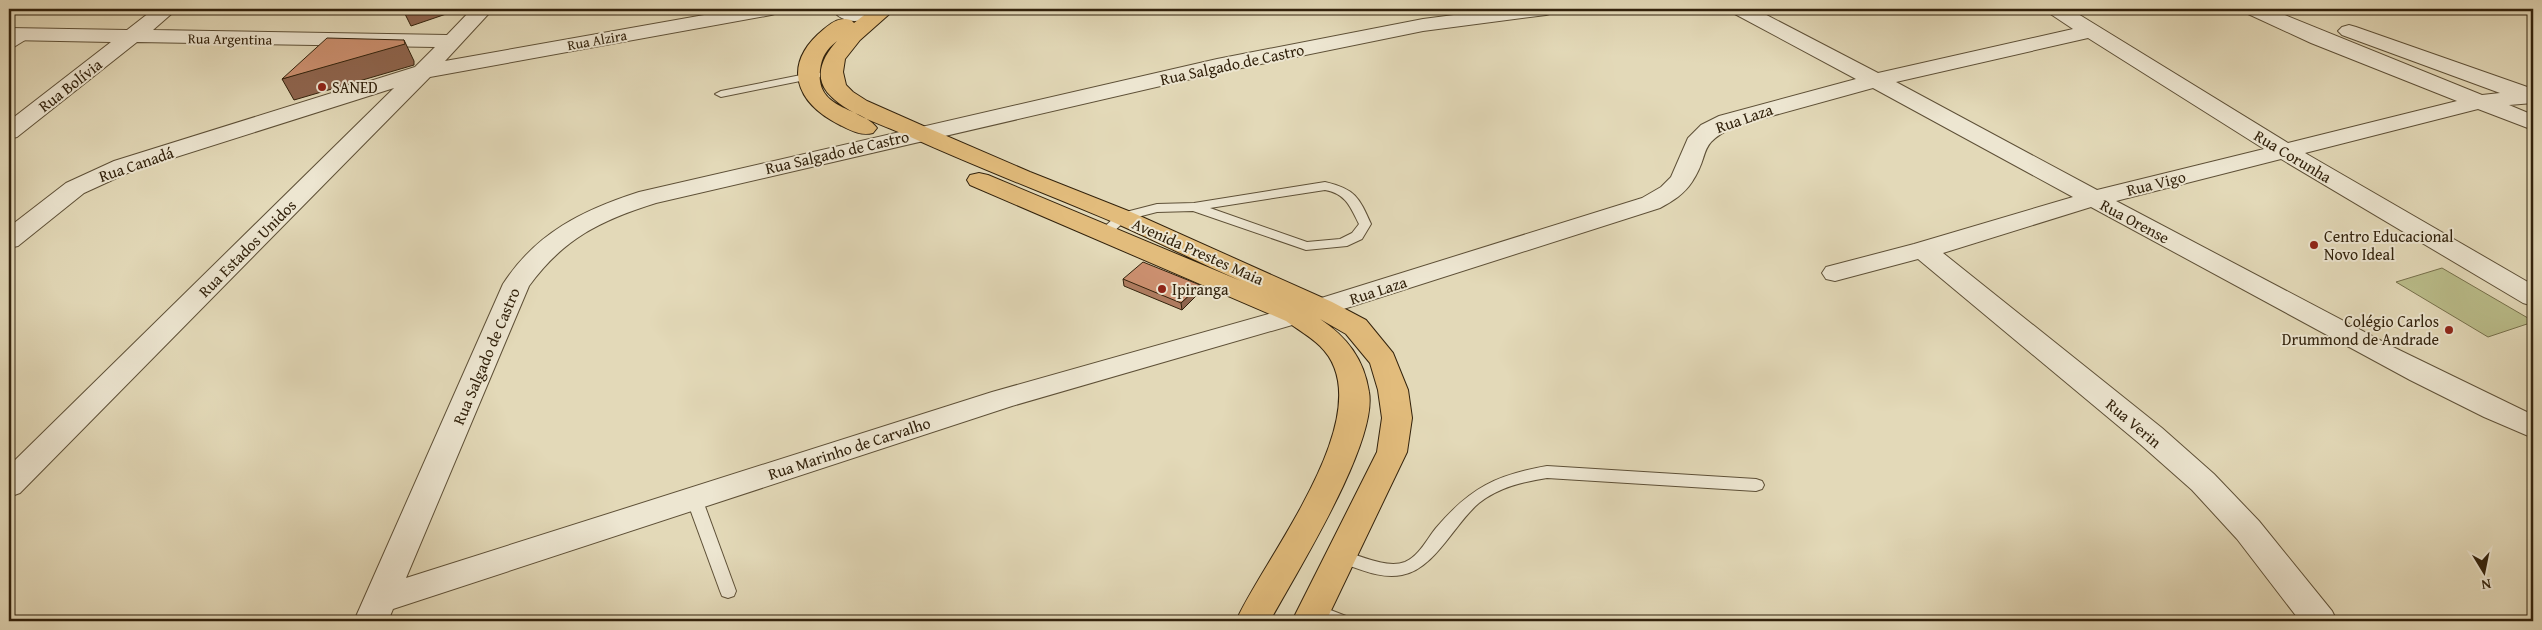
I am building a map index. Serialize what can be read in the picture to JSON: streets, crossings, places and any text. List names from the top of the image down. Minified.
{"streets":{"main road":["Avenida Prestes Maia"],"street":["Rua Argentina","Rua Alzira","Rua Salgado de Castro","Rua Bolívia","Rua Laza","Rua Corunha","Rua Canadá","Rua Vigo","Rua Orense","Rua Estados Unidos","Rua Verin","Rua Marinho de Carvalho"]},"crossings":[["Rua Argentina","Rua Bolívia"],["Rua Argentina","Rua Estados Unidos"],["Rua Alzira","Rua Canadá"],["Rua Alzira","Rua Estados Unidos"],["Rua Salgado de Castro","Avenida Prestes Maia"],["Rua Salgado de Castro","Rua Marinho de Carvalho"],["Rua Laza","Rua Corunha"],["Rua Laza","Rua Orense"],["Rua Laza","Avenida Prestes Maia"],["Rua Laza","Rua Marinho de Carvalho"],["Rua Corunha","Rua Vigo"],["Rua Canadá","Rua Estados Unidos"],["Rua Vigo","Rua Orense"],["Rua Vigo","Rua Verin"],["Avenida Prestes Maia","Rua Marinho de Carvalho"]],"places":["SANED","Centro Educacional Novo Ideal","Ipiranga","Colégio Carlos Drummond de Andrade"],"north":"bottom"}
